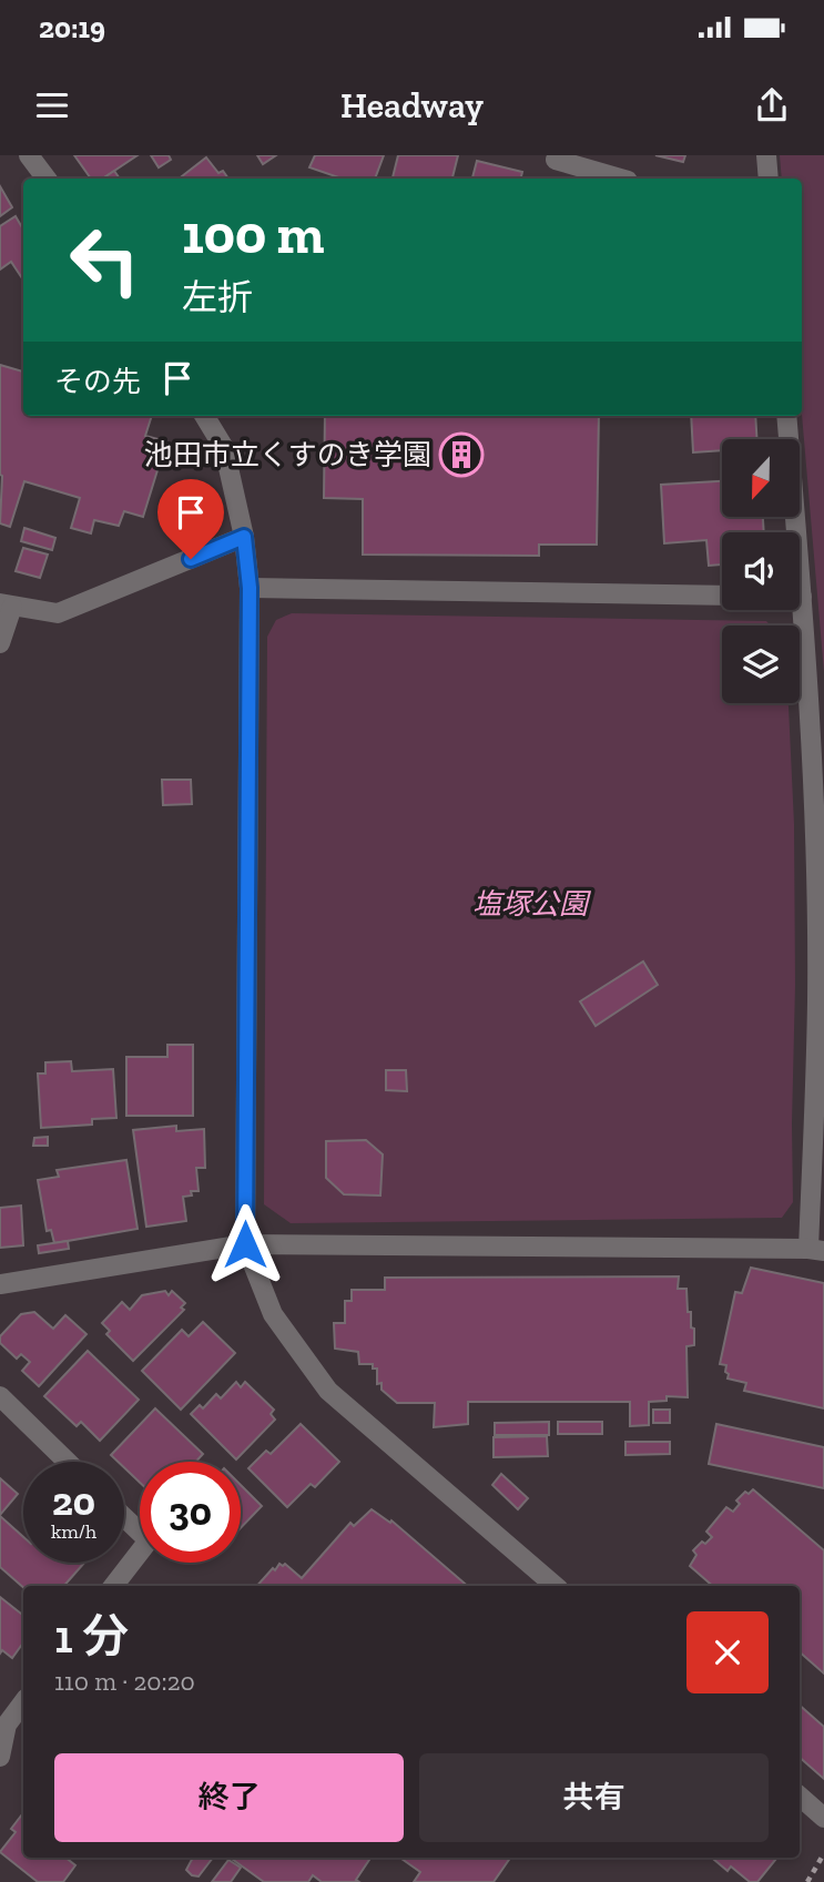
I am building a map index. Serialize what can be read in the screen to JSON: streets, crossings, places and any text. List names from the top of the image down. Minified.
{"parks":["塩塚公園"],"places":{"building":["池田市立くすのき学園"]},"north":"bottom","page":{"status":"20:19","header":"Headway","turn":["100 m","左折"],"then":"その先","speed":"20 km/h","limit":"30","heading":["1 分","110 m · 20:20"],"buttons":["終了","共有"]}}
